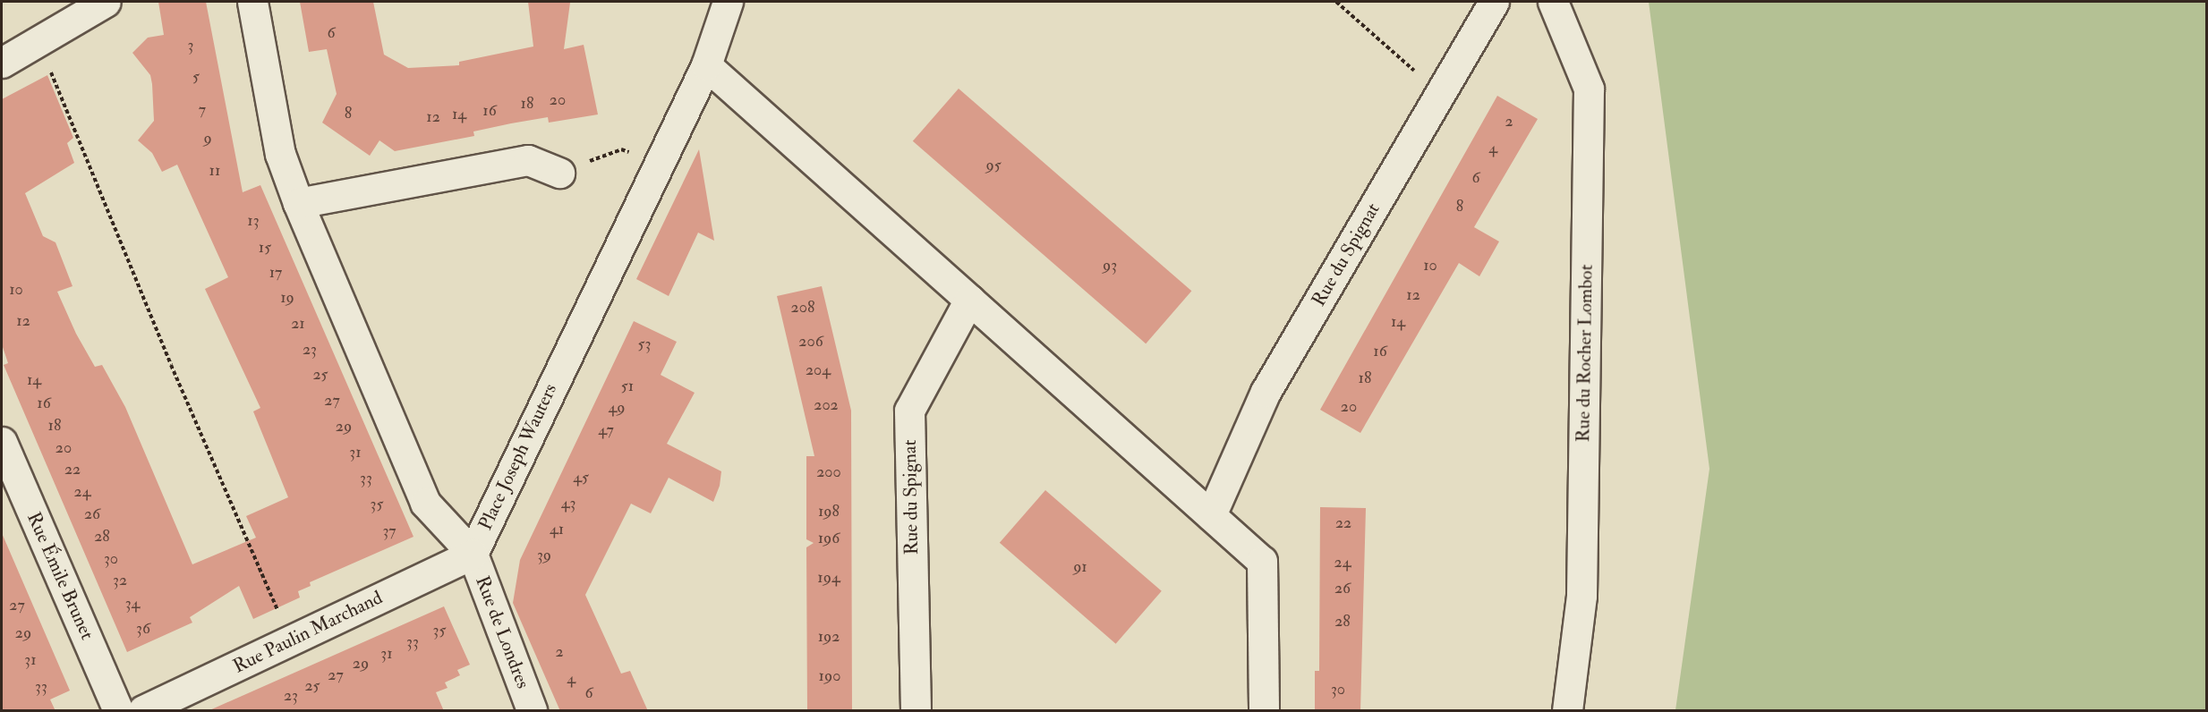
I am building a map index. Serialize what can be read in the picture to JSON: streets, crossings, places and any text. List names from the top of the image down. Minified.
{"streets":{"street":["Rue du Spignat","Rue du Rocher Lombot","Place Joseph Wauters","Rue Émile Brunet","Rue Paulin Marchand","Rue de Londres"]},"crossings":[["Place Joseph Wauters","Rue Paulin Marchand"],["Place Joseph Wauters","Rue de Londres"],["Rue Paulin Marchand","Rue de Londres"]],"house_numbers":["6","3","5","20","18","7","16","8","14","12","2","9","4","95","11","6","8","13","15","93","10","17","10","12","19","208","12","14","21","206","53","23","16","204","25","18","14","51","27","16","202","20","49","18","29","47","20","31","22","200","45","33","24","43","35","198","26","22","41","37","28","196","39","30","24","91","194","32","26","34","27","28","36","35","29","192","33","2","31","31","29","27","190","4","25","33","30","6","23"]}
